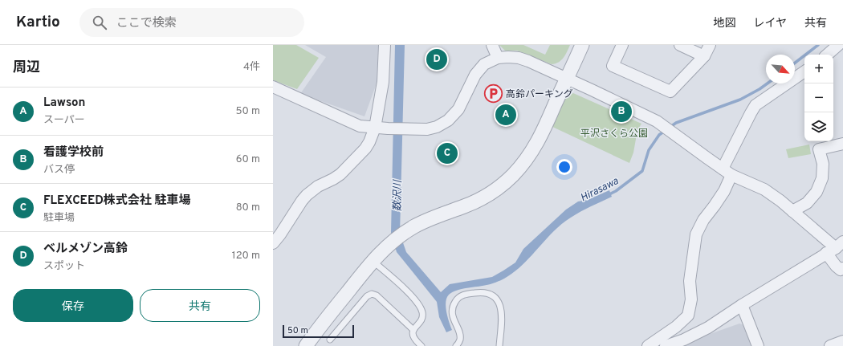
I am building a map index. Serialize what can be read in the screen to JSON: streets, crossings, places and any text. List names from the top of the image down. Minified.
{"water":["Hirasawa","数沢川"],"parks":["平沢さくら公園"],"places":{"parking":["高鈴パーキング"]},"scale_bar":"50 m","north":"bottom right","page":{"header":"Kartio","search":"ここで検索","nav":["地図","レイヤ","共有"],"heading":["周辺","4件"],"pins":["D","B","A","C"],"map_buttons":["+","−"],"list":[{"mark":"A","name":"Lawson","note":"スーパー","value":"50 m"},{"mark":"B","name":"看護学校前","note":"バス停","value":"60 m"},{"mark":"C","name":"FLEXCEED株式会社 駐車場","note":"駐車場","value":"80 m"},{"mark":"D","name":"ベルメゾン高鈴","note":"スポット","value":"120 m"}],"buttons":["保存","共有"],"scale":"50 m"}}
